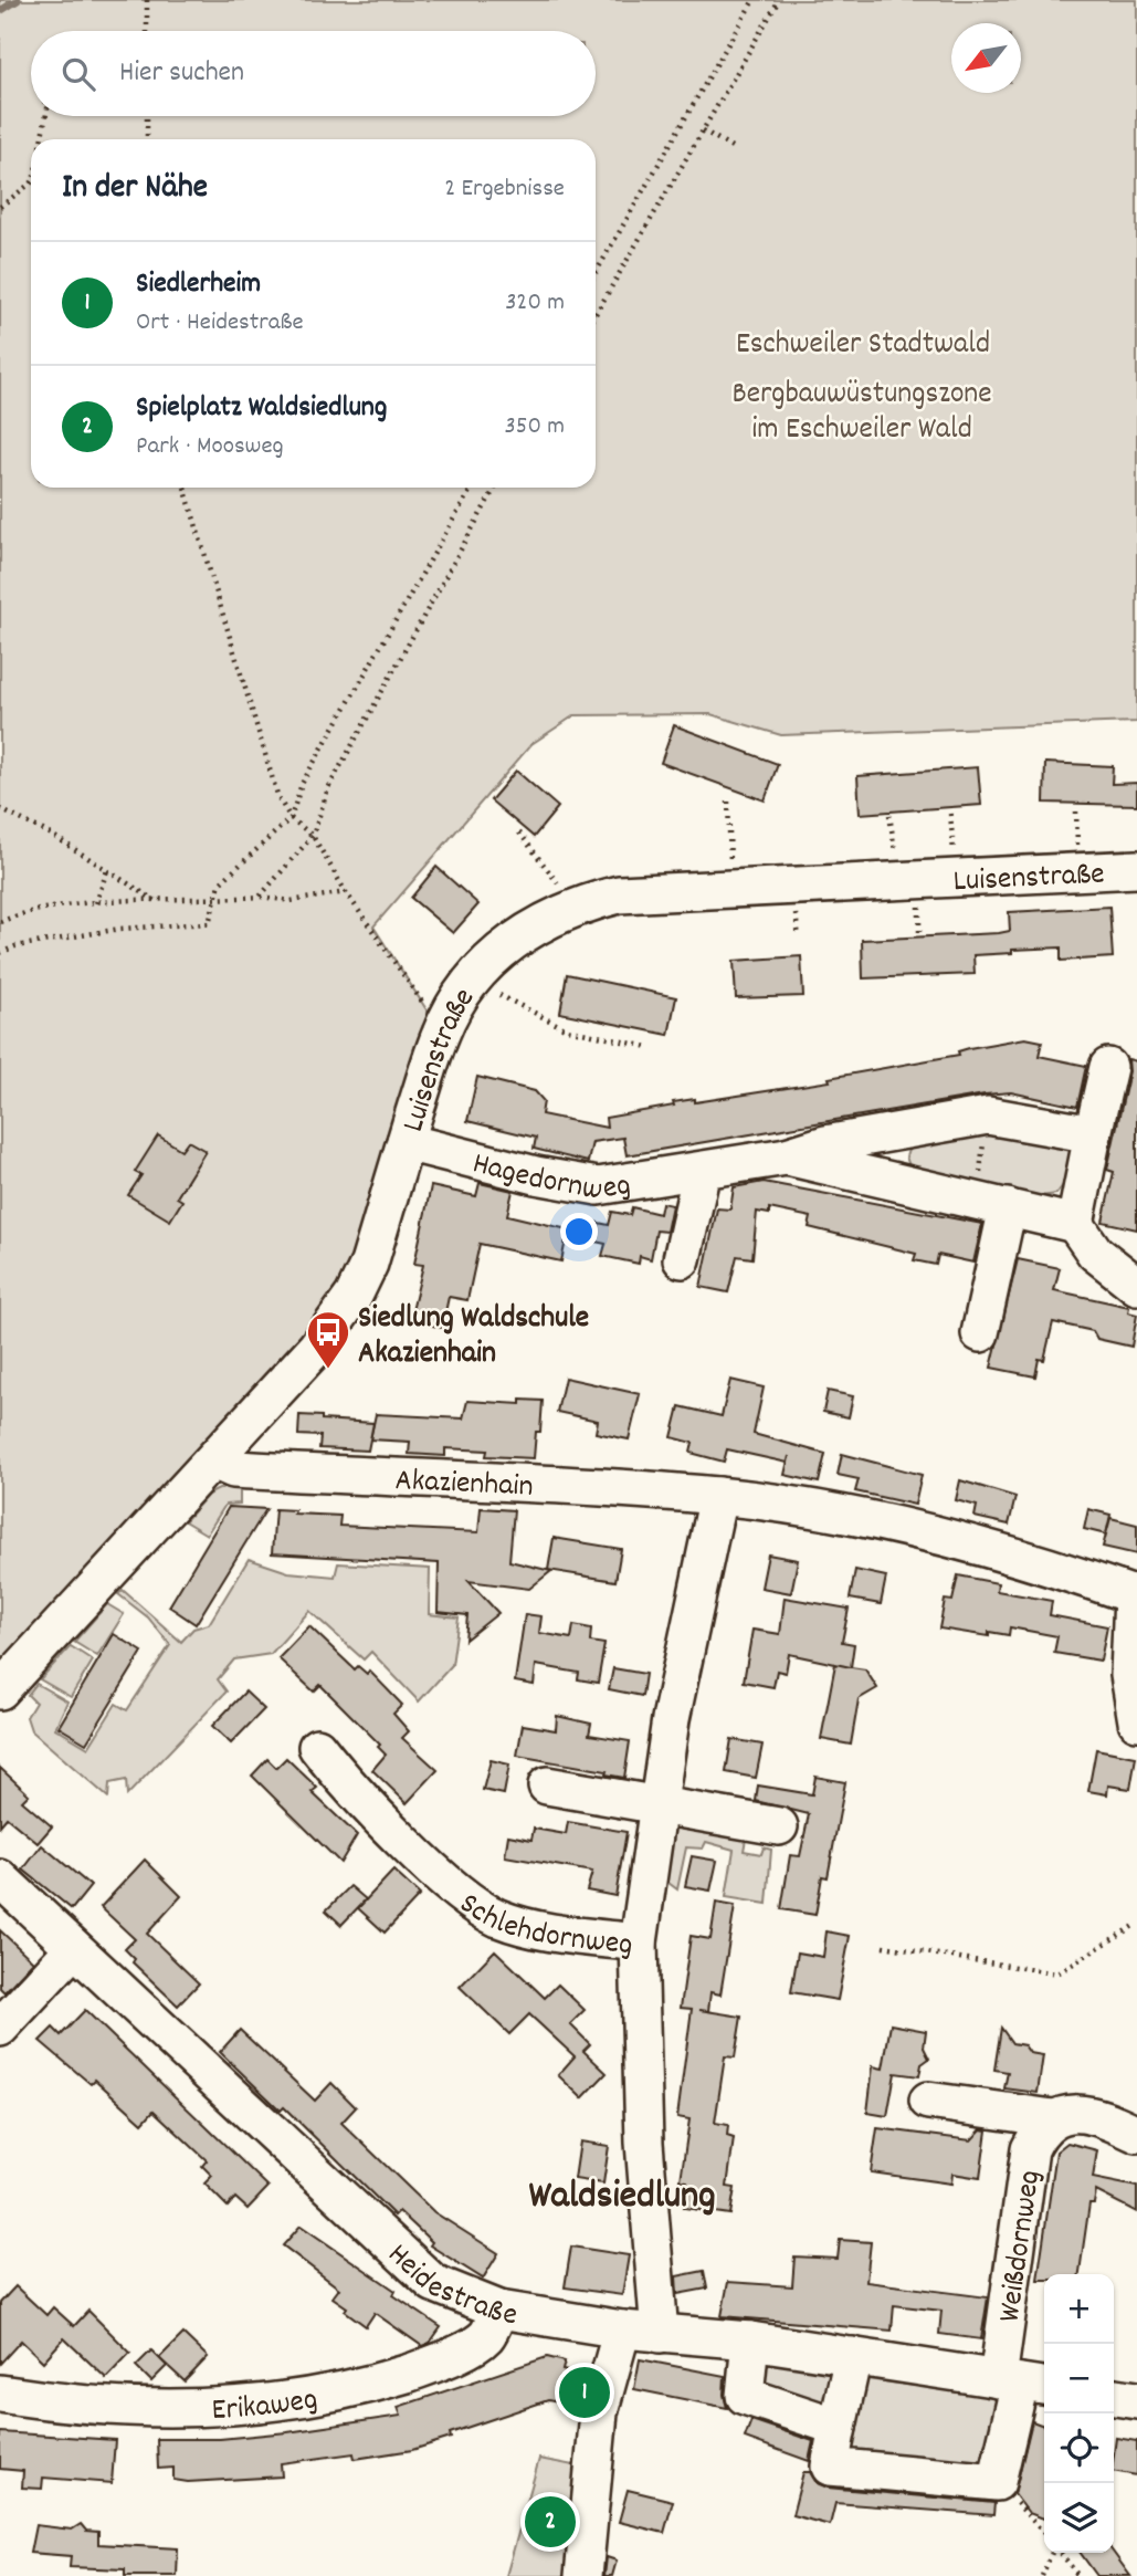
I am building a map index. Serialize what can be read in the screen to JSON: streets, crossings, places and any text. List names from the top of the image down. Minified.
{"streets":{"street":["Luisenstraße","Hagedornweg","Akazienhain","Schlehdornweg","Weißdornweg","Heidestraße","Erikaweg"]},"crossings":[["Luisenstraße","Hagedornweg"],["Luisenstraße","Akazienhain"],["Schlehdornweg","Heidestraße"],["Weißdornweg","Heidestraße"],["Heidestraße","Erikaweg"]],"districts":["Waldsiedlung"],"parks":["Eschweiler Stadtwald","Bergbauwüstungszone im Eschweiler Wald"],"places":{"bus stop":["Siedlung Waldschule Akazienhain"]},"north":"bottom left","page":{"search":"Hier suchen","heading":["In der Nähe","2 Ergebnisse"],"list":[{"mark":"1","name":"Siedlerheim","note":"Ort · Heidestraße","value":"320 m"},{"mark":"2","name":"Spielplatz Waldsiedlung","note":"Park · Moosweg","value":"350 m"}],"map_buttons":["+","−"],"pins":["1","2"]}}
